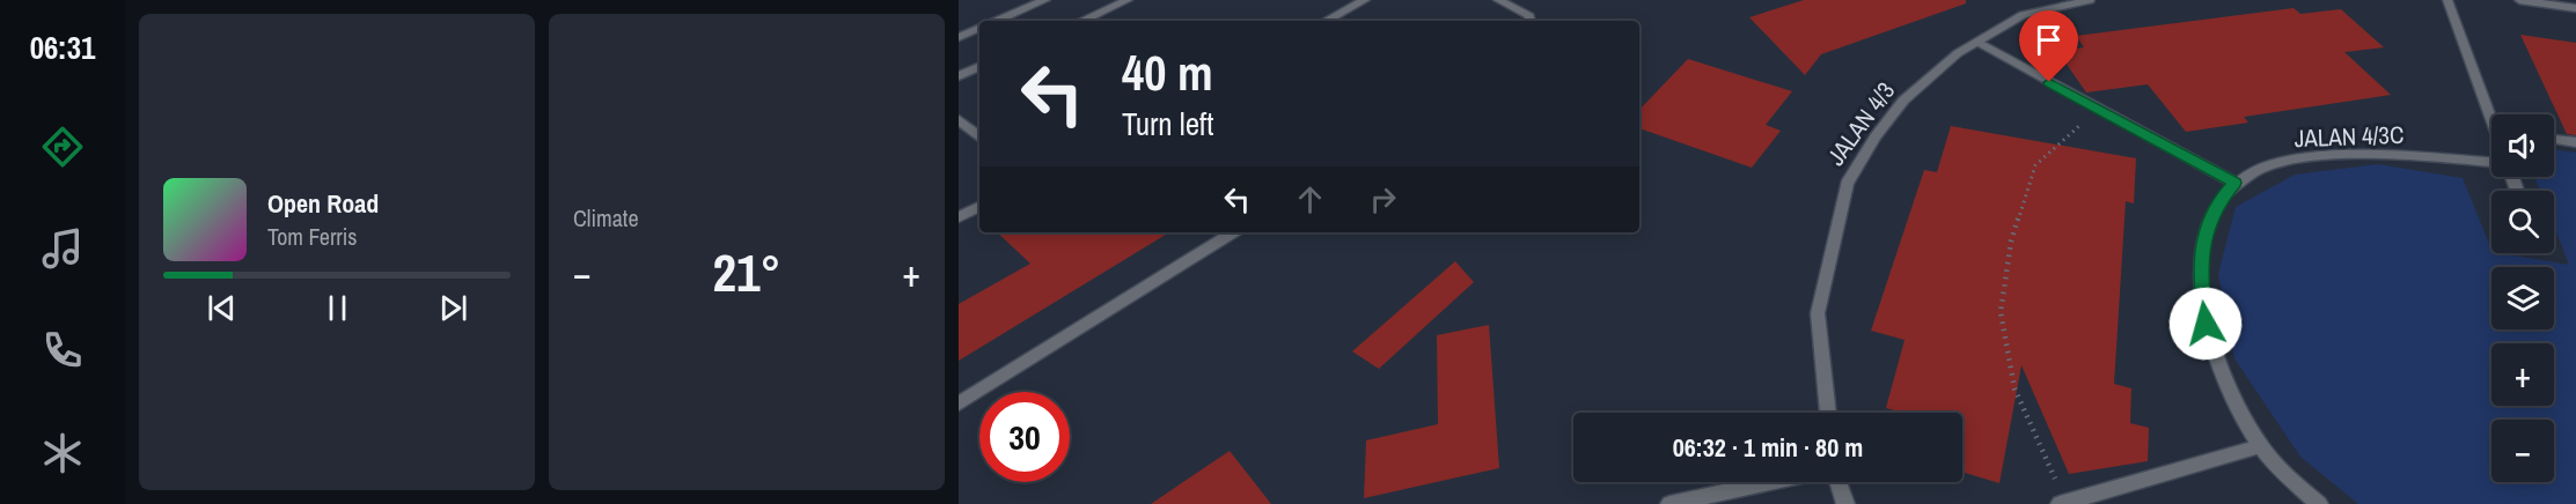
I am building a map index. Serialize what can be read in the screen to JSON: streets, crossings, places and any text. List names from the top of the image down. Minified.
{"streets":{"street":["JALAN 4/3","JALAN 4/3C"]},"page":{"tabs":"06:31","tile":"Climate","turn":["40 m","Turn left"],"map_buttons":["+","−"],"song":["Open Road","Tom Ferris"],"heat":["−","21°","+"],"limit":"30","trip":"06:32 · 1 min · 80 m"}}
